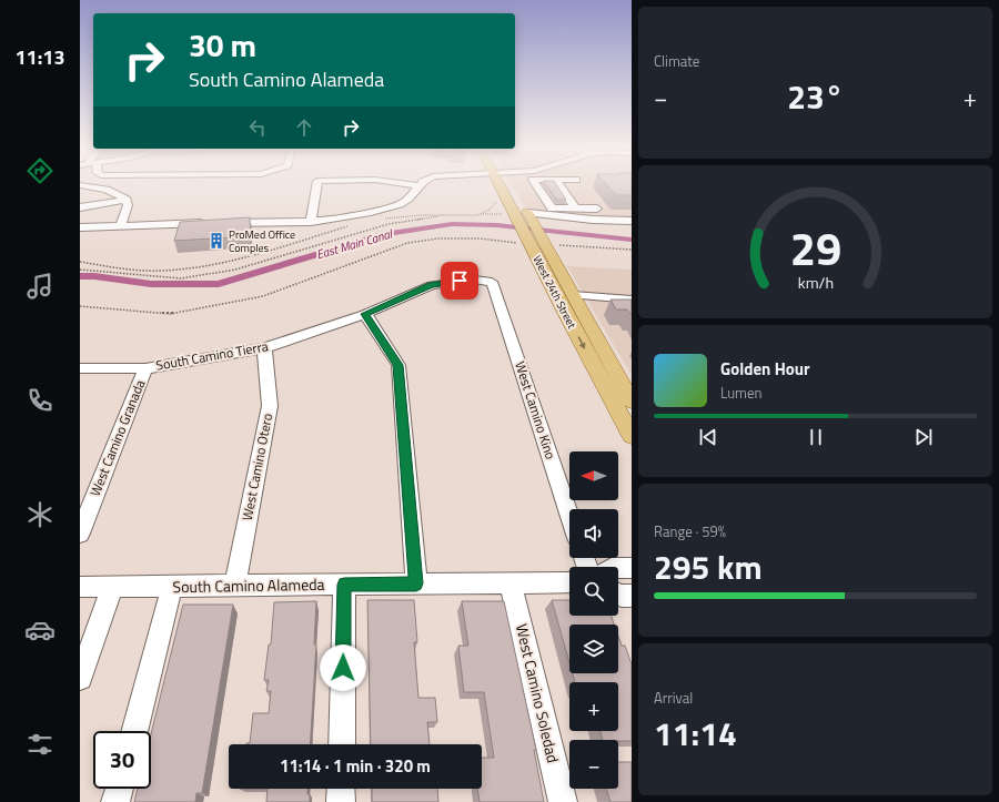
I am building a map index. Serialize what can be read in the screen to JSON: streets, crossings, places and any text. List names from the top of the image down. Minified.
{"streets":{"main road":["West 24th Street"],"street":["South Camino Tierra","West Camino Kino","West Camino Granada","West Camino Otero","South Camino Alameda","West Camino Soledad"]},"crossings":[["South Camino Tierra","West Camino Kino"],["South Camino Tierra","West Camino Granada"],["South Camino Tierra","West Camino Otero"],["West Camino Otero","South Camino Alameda"],["South Camino Alameda","West Camino Soledad"]],"water":["East Main Canal"],"places":{"building":["ProMed Office Comples"]},"north":"left","page":{"tabs":"11:13","tile":["Climate",["Range · 59%","295 km"],["Arrival","11:14"]],"turn":["30 m","South Camino Alameda"],"heat":["−","23°","+"],"song":["Golden Hour","Lumen"],"map_buttons":["+","−"],"limit":"30","trip":"11:14 · 1 min · 320 m","gauge":["29","km/h"]}}
